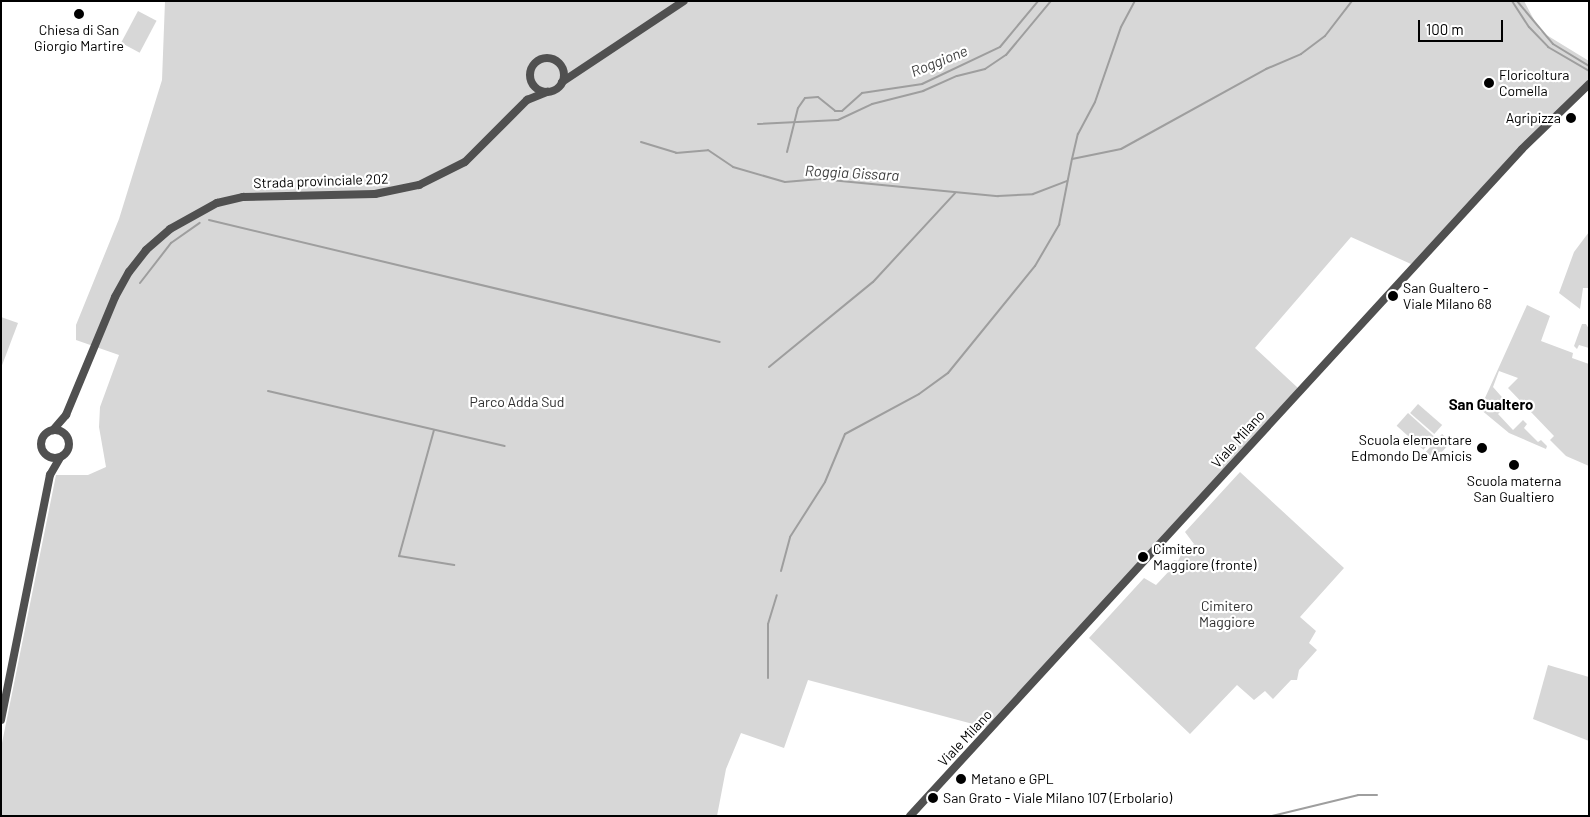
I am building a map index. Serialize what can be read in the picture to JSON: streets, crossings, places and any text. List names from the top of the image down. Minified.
{"streets":{"street":["Strada provinciale 202","Viale Milano"]},"districts":["San Gualtero"],"water":["Roggione","Roggia Gissara"],"parks":["Parco Adda Sud","Cimitero Maggiore"],"places":["Chiesa di San Giorgio Martire","Floricoltura Comella","Agripizza","San Gualtero - Viale Milano 68","Scuola elementare Edmondo De Amicis","Scuola materna San Gualtiero","Cimitero Maggiore (fronte)","Metano e GPL","San Grato - Viale Milano 107 (Erbolario)"],"scale_bar":"100 m"}
